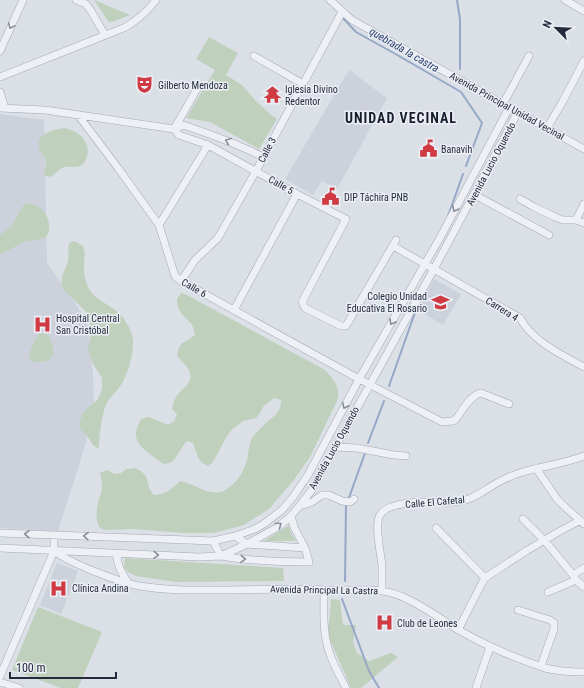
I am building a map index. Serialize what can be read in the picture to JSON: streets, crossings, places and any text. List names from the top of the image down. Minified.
{"streets":{"street":["Avenida Principal Unidad Vecinal","Calle 3","Avenida Lucio Oquendo","Calle 5","Calle 6","Carrera 4","Calle El Cafetal","Avenida Principal La Castra"]},"crossings":[["Avenida Principal Unidad Vecinal","Calle 3"],["Avenida Principal Unidad Vecinal","Avenida Lucio Oquendo"],["Calle 3","Calle 5"],["Calle 3","Calle 6"],["Avenida Lucio Oquendo","Calle 5"],["Avenida Lucio Oquendo","Calle 6"],["Avenida Lucio Oquendo","Carrera 4"],["Avenida Lucio Oquendo","Avenida Principal La Castra"],["Calle 5","Calle 6"],["Calle 5","Carrera 4"],["Calle El Cafetal","Avenida Principal La Castra"]],"districts":["UNIDAD VECINAL"],"water":["quebrada la castra"],"places":{"theatre":["Gilberto Mendoza"],"temple":["Iglesia Divino Redentor"],"public building":["Banavih","DIP Táchira PNB"],"school or university":["Colegio Unidad Educativa El Rosario"],"hospital":["Hospital Central San Cristóbal","Clínica Andina","Club de Leones"]},"scale_bar":"100 m","north":"top left"}
